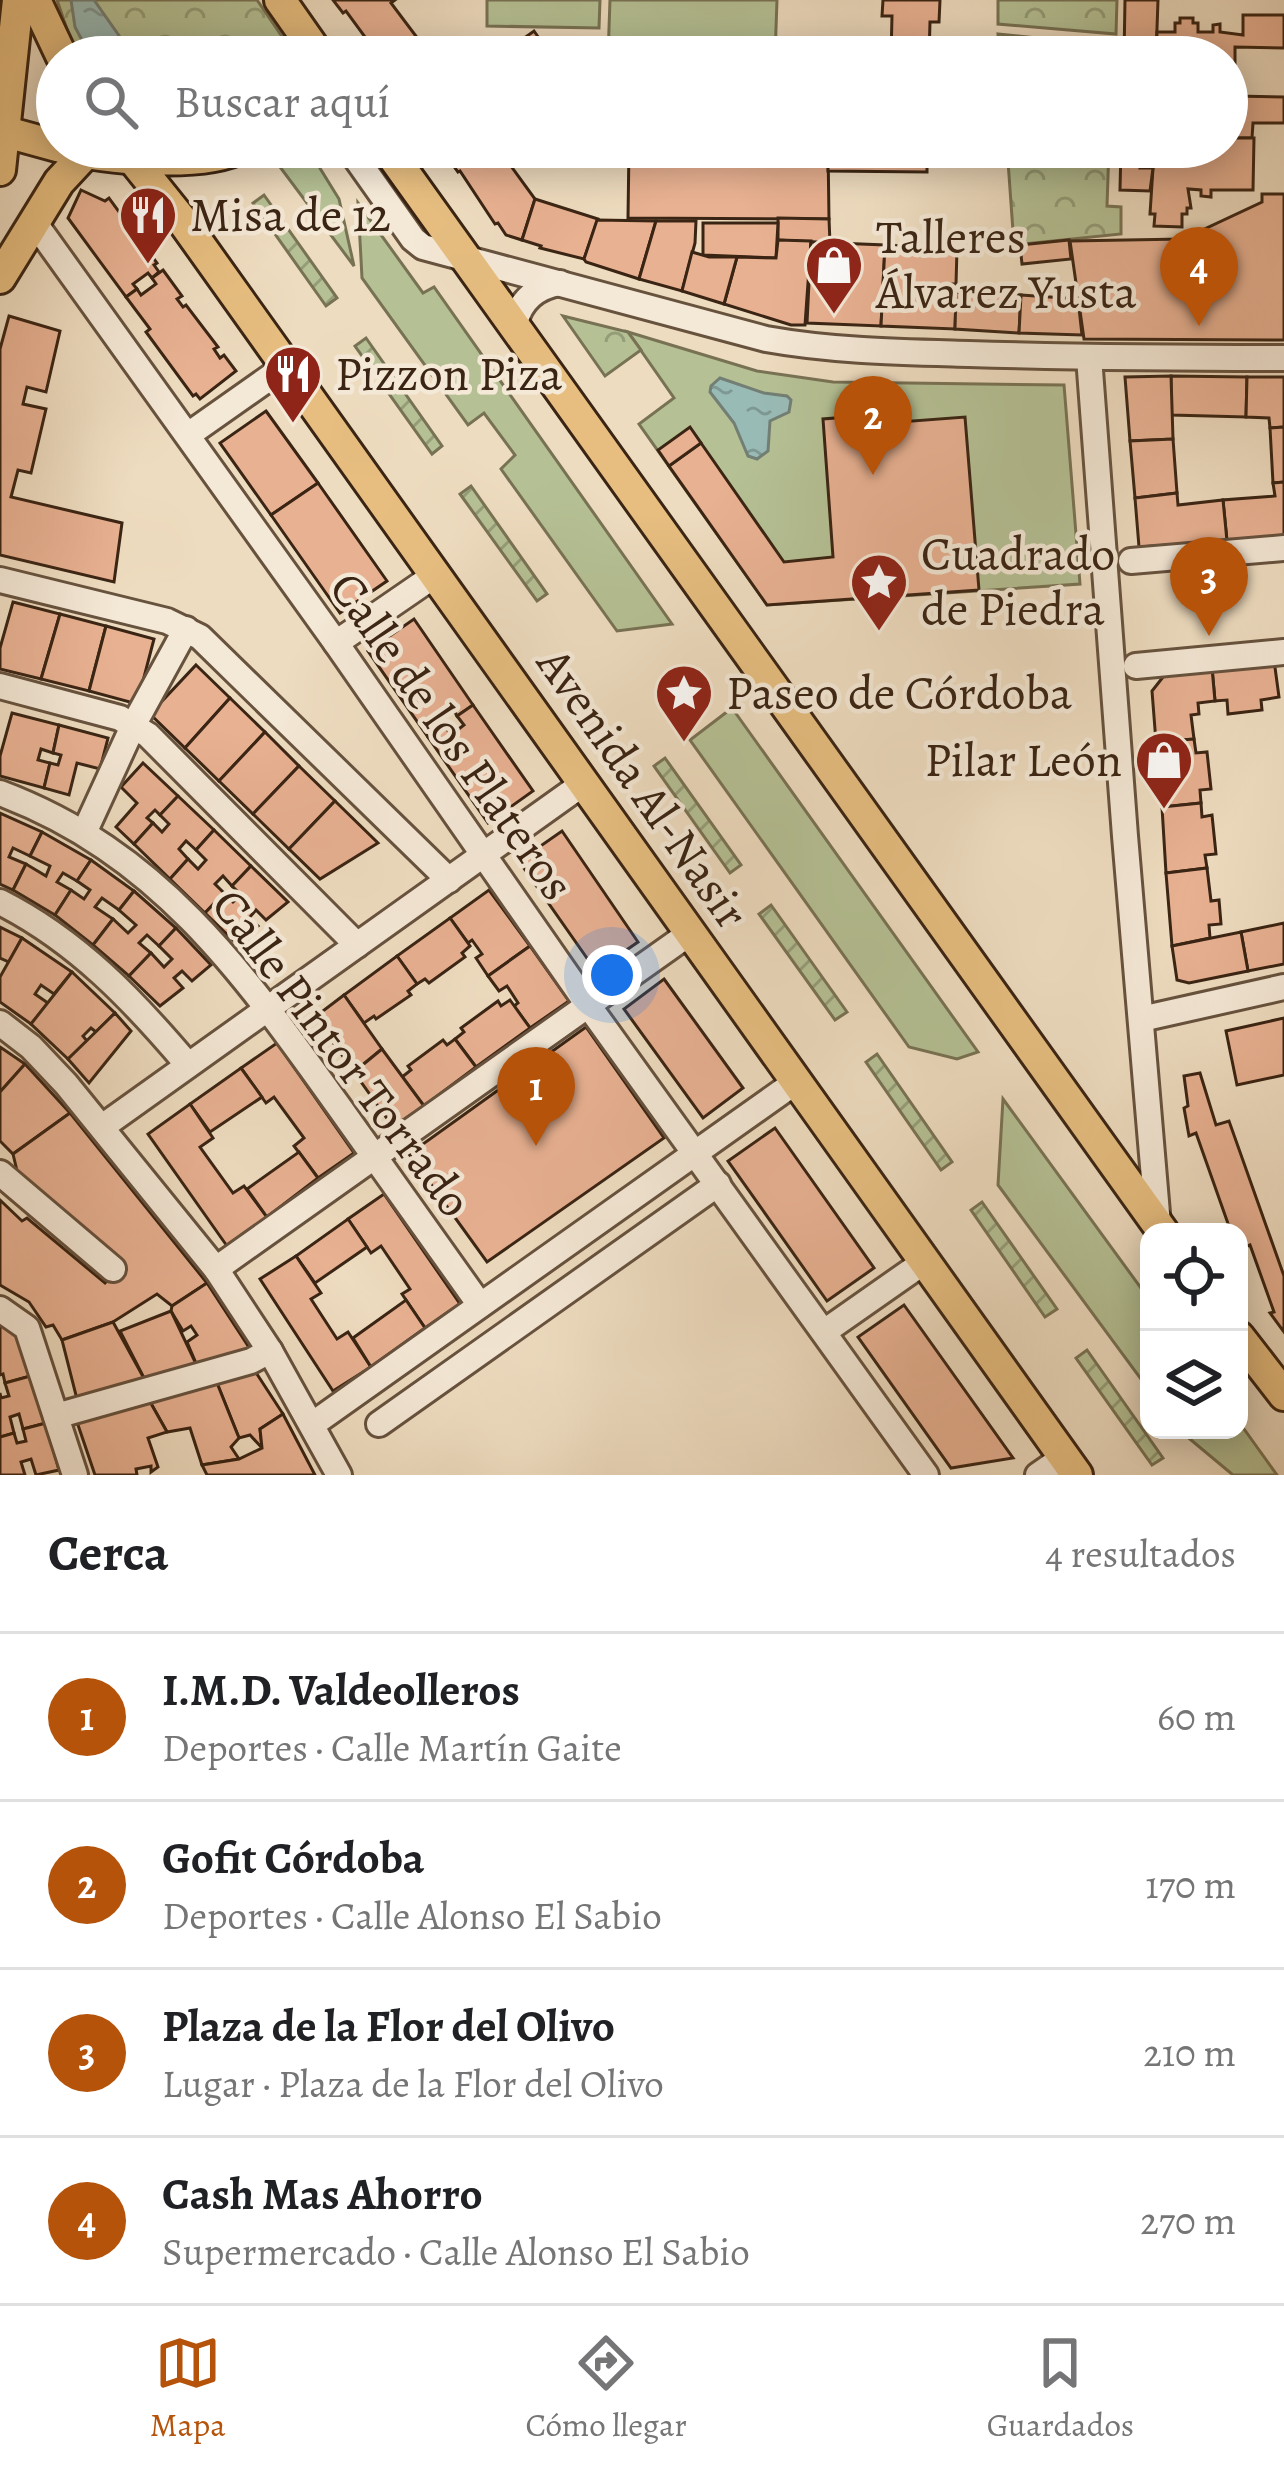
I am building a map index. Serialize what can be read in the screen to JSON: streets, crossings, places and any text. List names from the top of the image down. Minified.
{"streets":{"main road":["Avenida Al-Nasir"],"street":["Calle de los Plateros","Calle Pintor Torrado"]},"places":{"restaurant":["Misa de 12","Pizzon Piza"],"shop":["Talleres Álvarez Yusta","Pilar León"],"place":["Cuadrado de Piedra","Paseo de Córdoba"]},"page":{"search":"Buscar aquí","pins":["4","2","3","1"],"heading":["Cerca","4 resultados"],"list":[{"mark":"1","name":"I.M.D. Valdeolleros","note":"Deportes · Calle Martín Gaite","value":"60 m"},{"mark":"2","name":"Gofit Córdoba","note":"Deportes · Calle Alonso El Sabio","value":"170 m"},{"mark":"3","name":"Plaza de la Flor del Olivo","note":"Lugar · Plaza de la Flor del Olivo","value":"210 m"},{"mark":"4","name":"Cash Mas Ahorro","note":"Supermercado · Calle Alonso El Sabio","value":"270 m"}],"nav":["Mapa","Cómo llegar","Guardados"]}}
